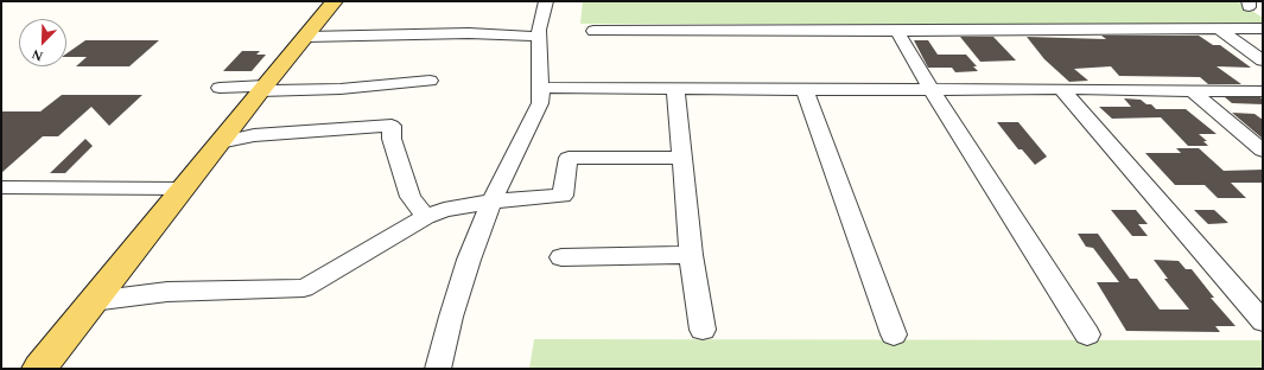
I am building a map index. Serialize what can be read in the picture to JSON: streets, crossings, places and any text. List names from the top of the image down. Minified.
{"north":"bottom left"}
